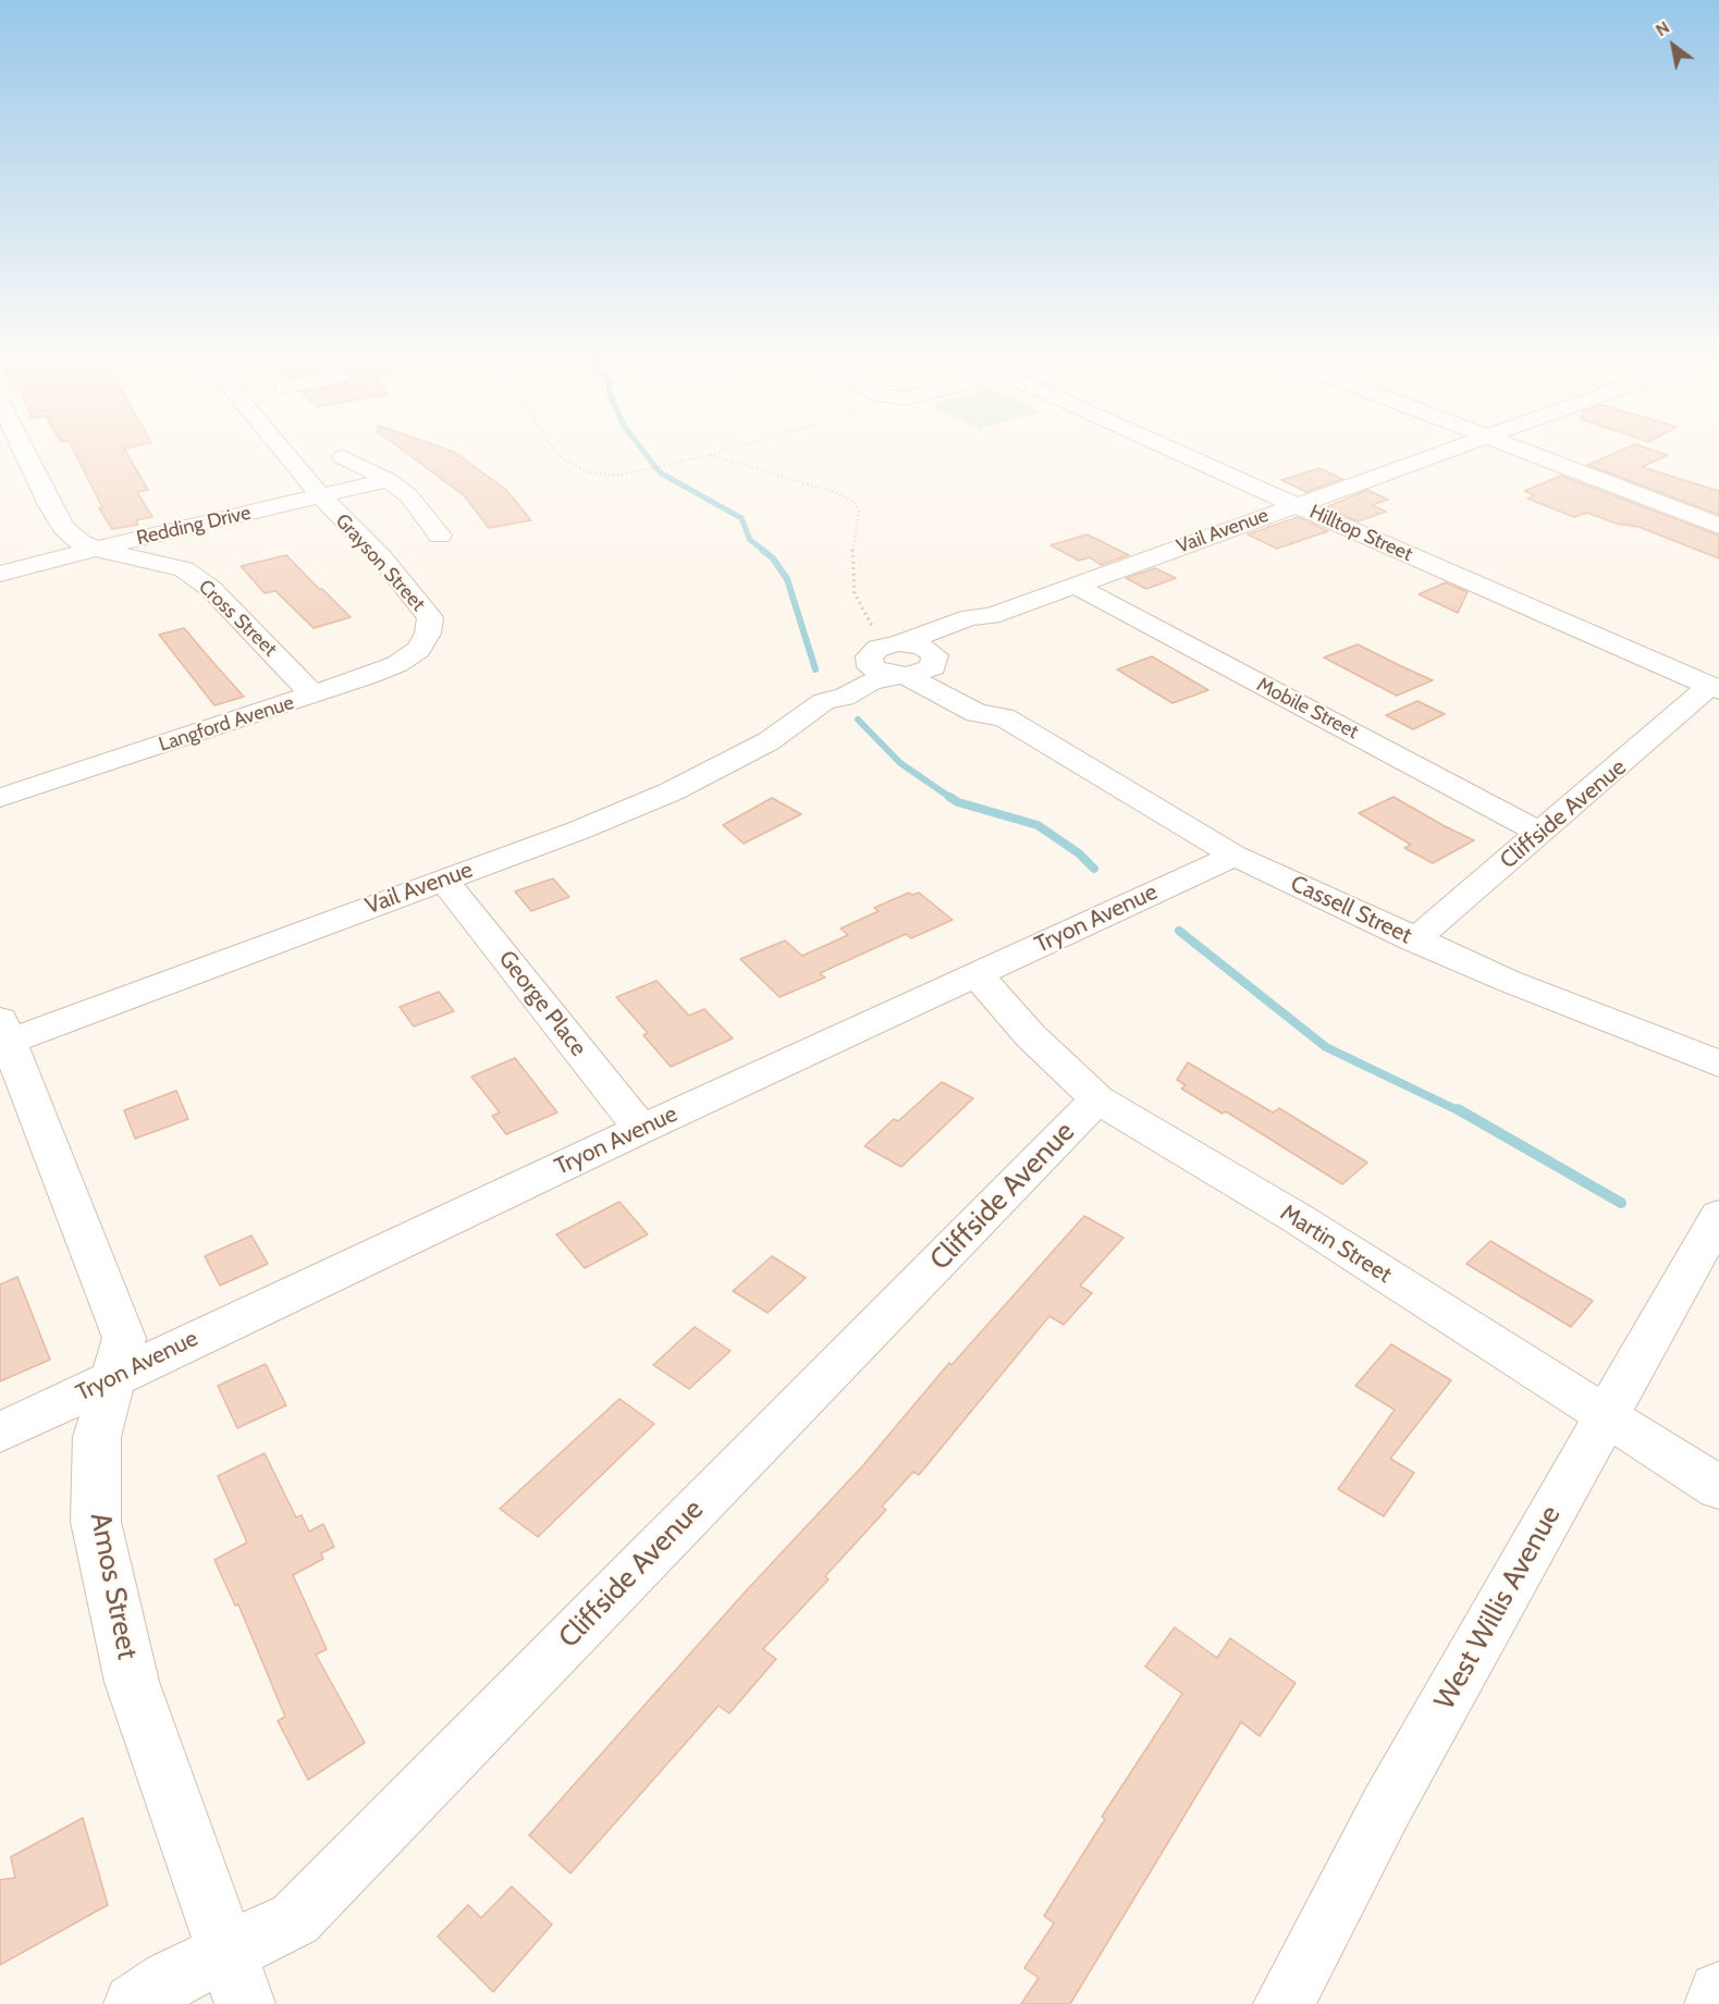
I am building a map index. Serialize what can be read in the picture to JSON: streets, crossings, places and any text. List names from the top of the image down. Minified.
{"streets":{"street":["Redding Drive","Vail Avenue","Hilltop Street","Grayson Street","Cross Street","Mobile Street","Langford Avenue","Cliffside Avenue","Cassell Street","Tryon Avenue","George Place","Martin Street","Amos Street","West Willis Avenue"]},"crossings":[["Redding Drive","Grayson Street"],["Redding Drive","Cross Street"],["Vail Avenue","Hilltop Street"],["Vail Avenue","Mobile Street"],["Vail Avenue","Cassell Street"],["Vail Avenue","George Place"],["Vail Avenue","Amos Street"],["Hilltop Street","Cliffside Avenue"],["Grayson Street","Langford Avenue"],["Cross Street","Langford Avenue"],["Mobile Street","Cliffside Avenue"],["Cliffside Avenue","Cassell Street"],["Cliffside Avenue","Martin Street"],["Cliffside Avenue","Amos Street"],["Cassell Street","Tryon Avenue"],["Tryon Avenue","George Place"],["Tryon Avenue","Martin Street"],["Tryon Avenue","Amos Street"],["Martin Street","West Willis Avenue"]],"north":"top left"}
